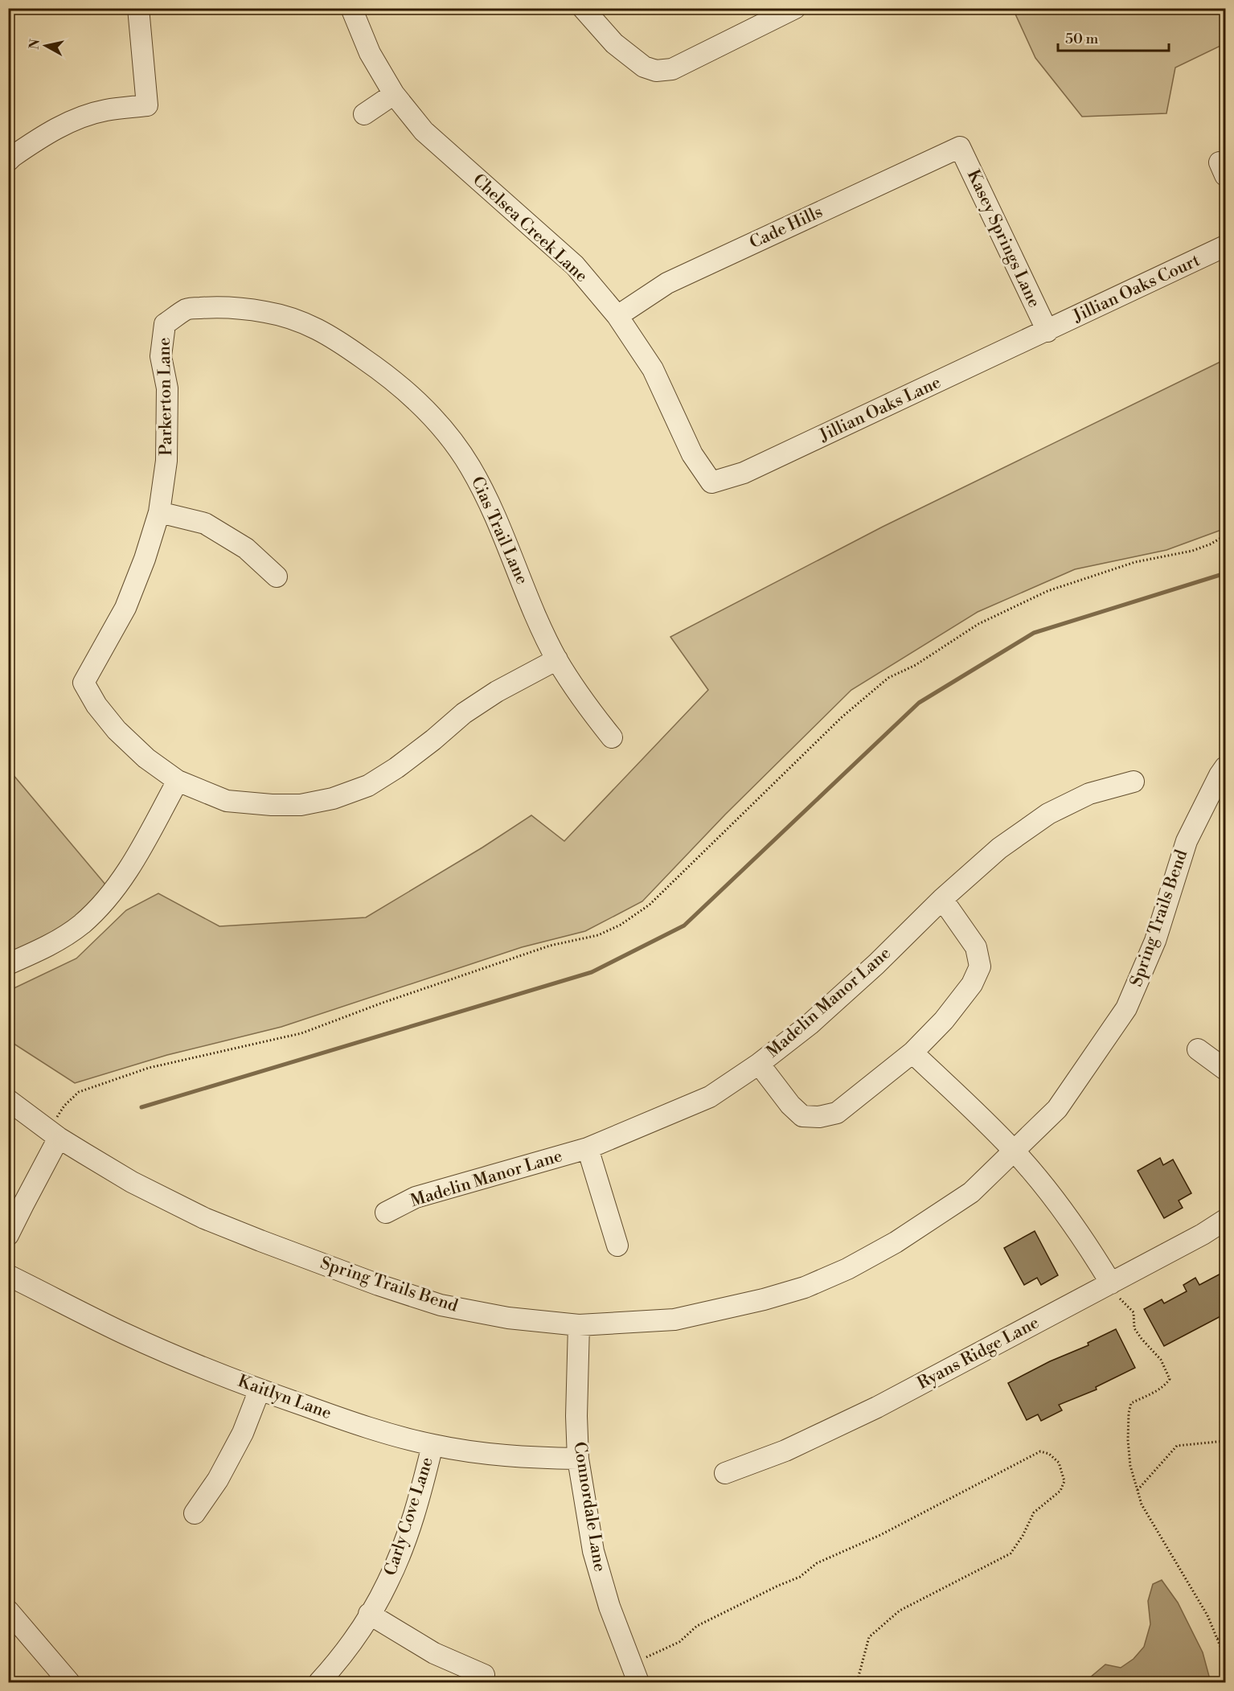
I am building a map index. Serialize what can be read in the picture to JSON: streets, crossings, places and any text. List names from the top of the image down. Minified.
{"streets":{"street":["Cade Hills","Chelsea Creek Lane","Kasey Springs Lane","Jillian Oaks Court","Parkerton Lane","Jillian Oaks Lane","Cias Trail Lane","Spring Trails Bend","Madelin Manor Lane","Ryans Ridge Lane","Kaitlyn Lane","Connordale Lane","Carly Cove Lane"]},"crossings":[["Cade Hills","Chelsea Creek Lane"],["Cade Hills","Kasey Springs Lane"],["Chelsea Creek Lane","Jillian Oaks Lane"],["Kasey Springs Lane","Jillian Oaks Court"],["Kasey Springs Lane","Jillian Oaks Lane"],["Jillian Oaks Court","Jillian Oaks Lane"],["Parkerton Lane","Cias Trail Lane"],["Spring Trails Bend","Connordale Lane"],["Kaitlyn Lane","Connordale Lane"],["Kaitlyn Lane","Carly Cove Lane"]],"scale_bar":"50 m","north":"left"}
